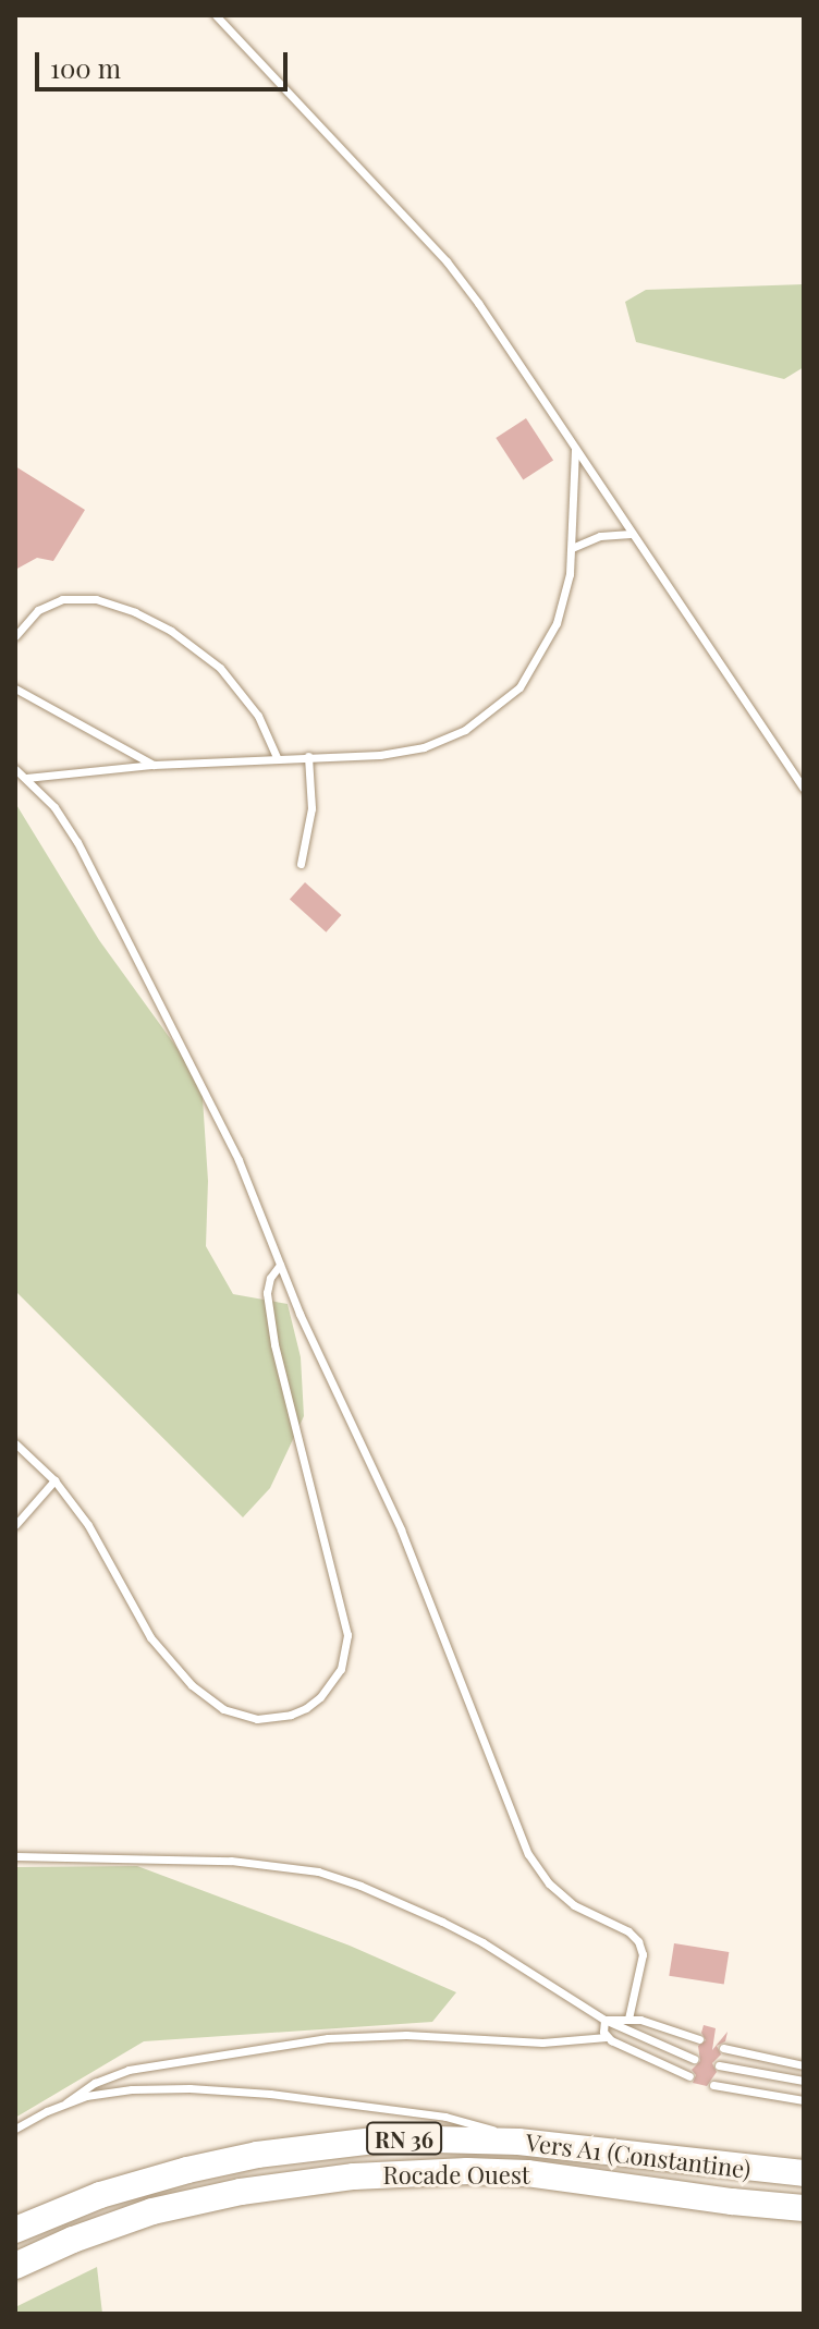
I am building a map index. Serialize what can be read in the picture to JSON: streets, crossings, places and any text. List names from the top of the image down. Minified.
{"streets":{"highway":["RN 36","Vers A1 (Constantine)","Rocade Ouest"]},"scale_bar":"100 m"}
